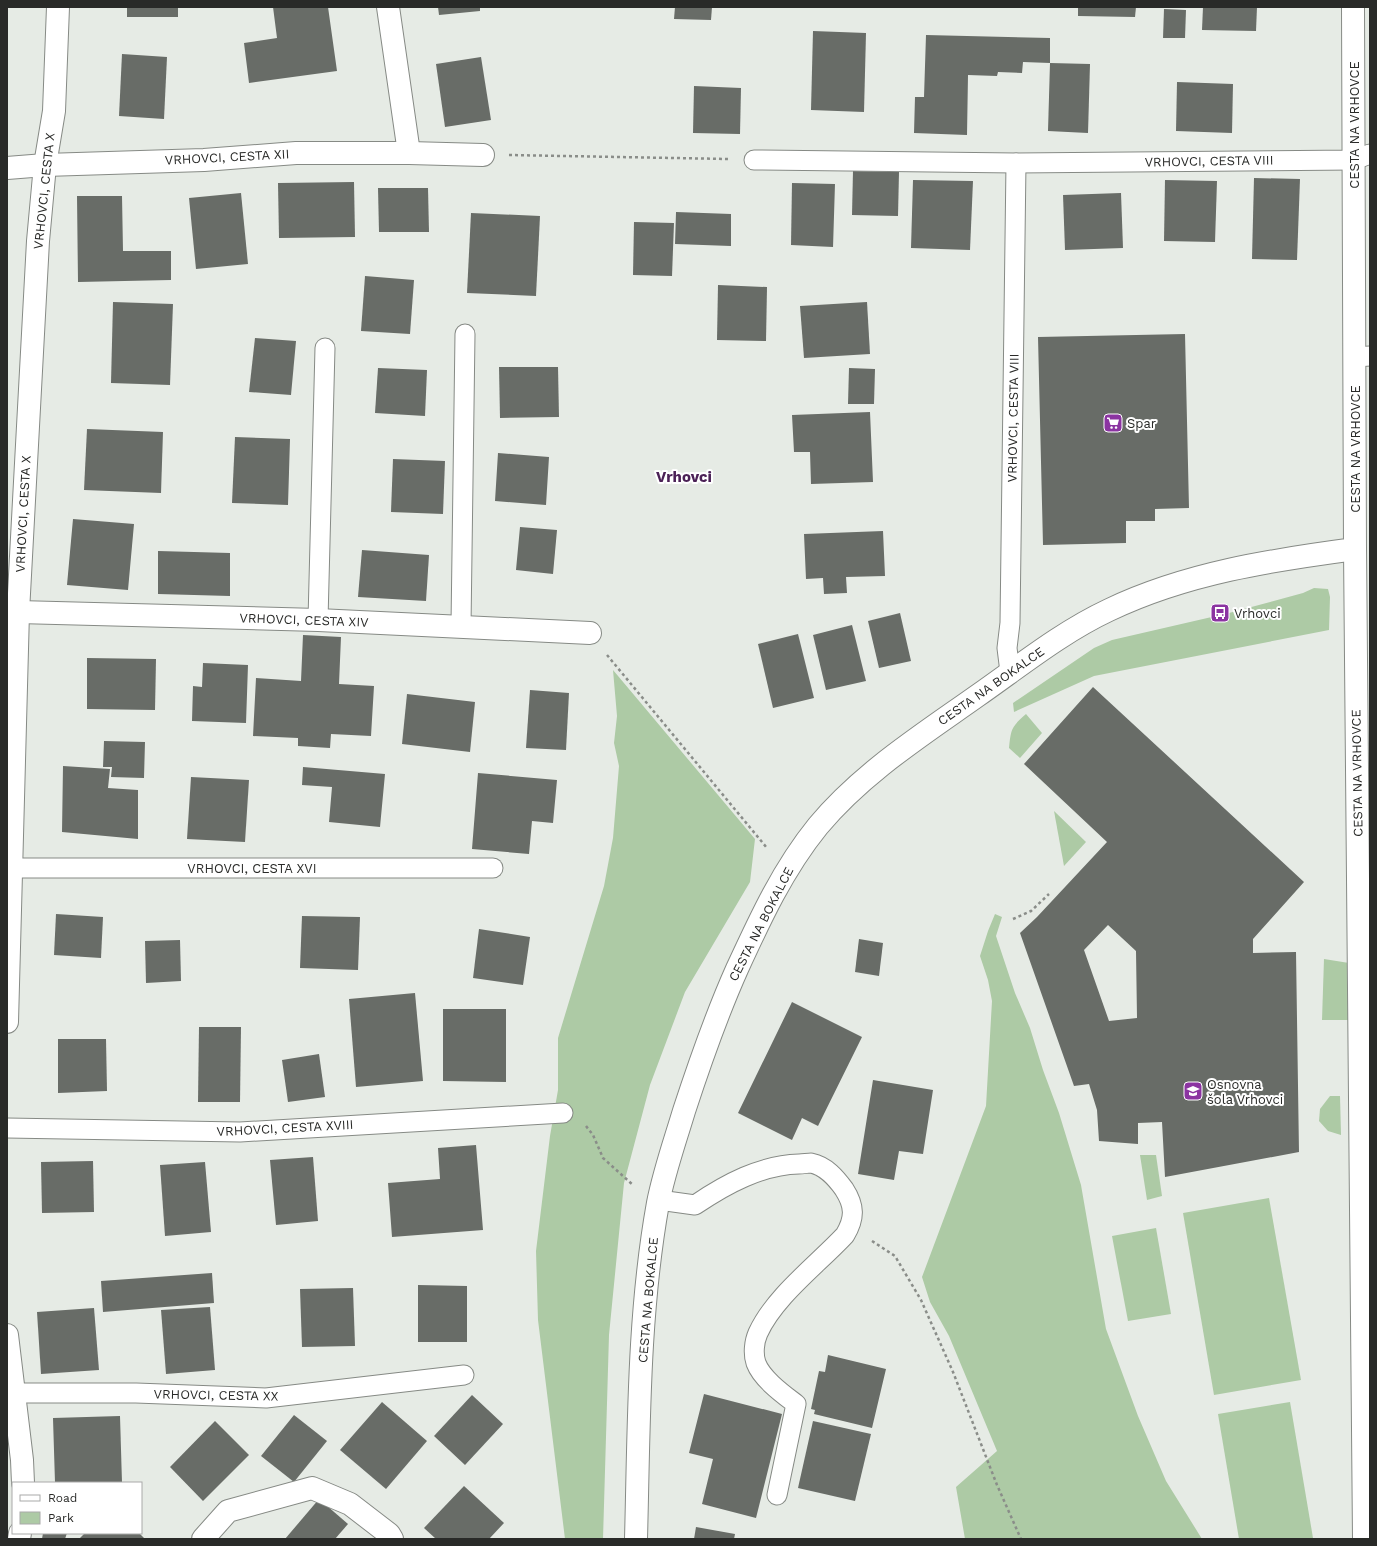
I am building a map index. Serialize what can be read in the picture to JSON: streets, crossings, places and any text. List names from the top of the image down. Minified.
{"streets":{"street":["CESTA NA VRHOVCE","VRHOVCI, CESTA XII","VRHOVCI, CESTA X","VRHOVCI, CESTA XIV","CESTA NA BOKALCE"],"lane":["VRHOVCI, CESTA VIII","VRHOVCI, CESTA XVI","VRHOVCI, CESTA XVIII","VRHOVCI, CESTA XX"]},"crossings":[["CESTA NA VRHOVCE","VRHOVCI, CESTA VIII"],["CESTA NA VRHOVCE","CESTA NA BOKALCE"],["VRHOVCI, CESTA XII","VRHOVCI, CESTA X"],["VRHOVCI, CESTA VIII","CESTA NA BOKALCE"],["VRHOVCI, CESTA X","VRHOVCI, CESTA XIV"],["VRHOVCI, CESTA X","VRHOVCI, CESTA XVI"]],"districts":["Vrhovci"],"places":{"supermarket":["Spar"],"bus stop":["Vrhovci"],"school or university":["Osnovna šola Vrhovci"]},"legend":["Road","Park"]}
